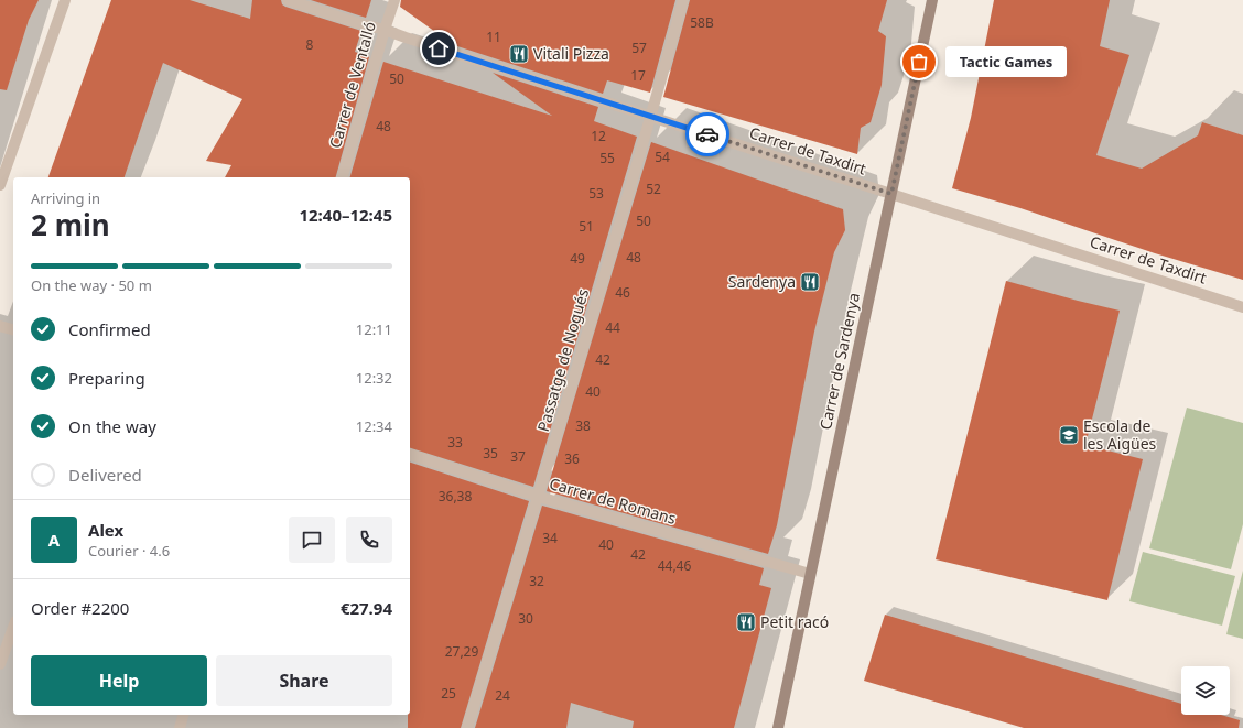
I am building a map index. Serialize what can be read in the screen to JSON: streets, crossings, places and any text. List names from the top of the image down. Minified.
{"streets":{"street":["Carrer de Ventalló","Carrer de Taxdirt","Passatge de Nogués","Carrer de Sardenya","Carrer de Romans"]},"crossings":[["Carrer de Ventalló","Carrer de Taxdirt"],["Carrer de Taxdirt","Passatge de Nogués"],["Carrer de Taxdirt","Carrer de Sardenya"],["Passatge de Nogués","Carrer de Romans"],["Carrer de Sardenya","Carrer de Romans"]],"places":{"restaurant":["Vitali Pizza","Sardenya","Petit racó"],"other":["Tactic Games"],"school or university":["Escola de les Aigües"]},"house_numbers":["58B","11","8","57","17","50","48","12","54","55","52","53","50","51","48","49","46","44","42","40","38","33","35","37","36","36,38","34","40","42","44,46","32","30","27,29","25","24"],"page":{"bubble":"Tactic Games","heading":["2 min","Arriving in","12:40–12:45"],"panel":["Alex","Courier · 4.6","Order #2200","€27.94"],"bar":"On the way · 50 m","list":[["Confirmed","12:11"],["Preparing","12:32"],["On the way","12:34"],"Delivered"],"round":"A","buttons":["Help","Share"]}}
